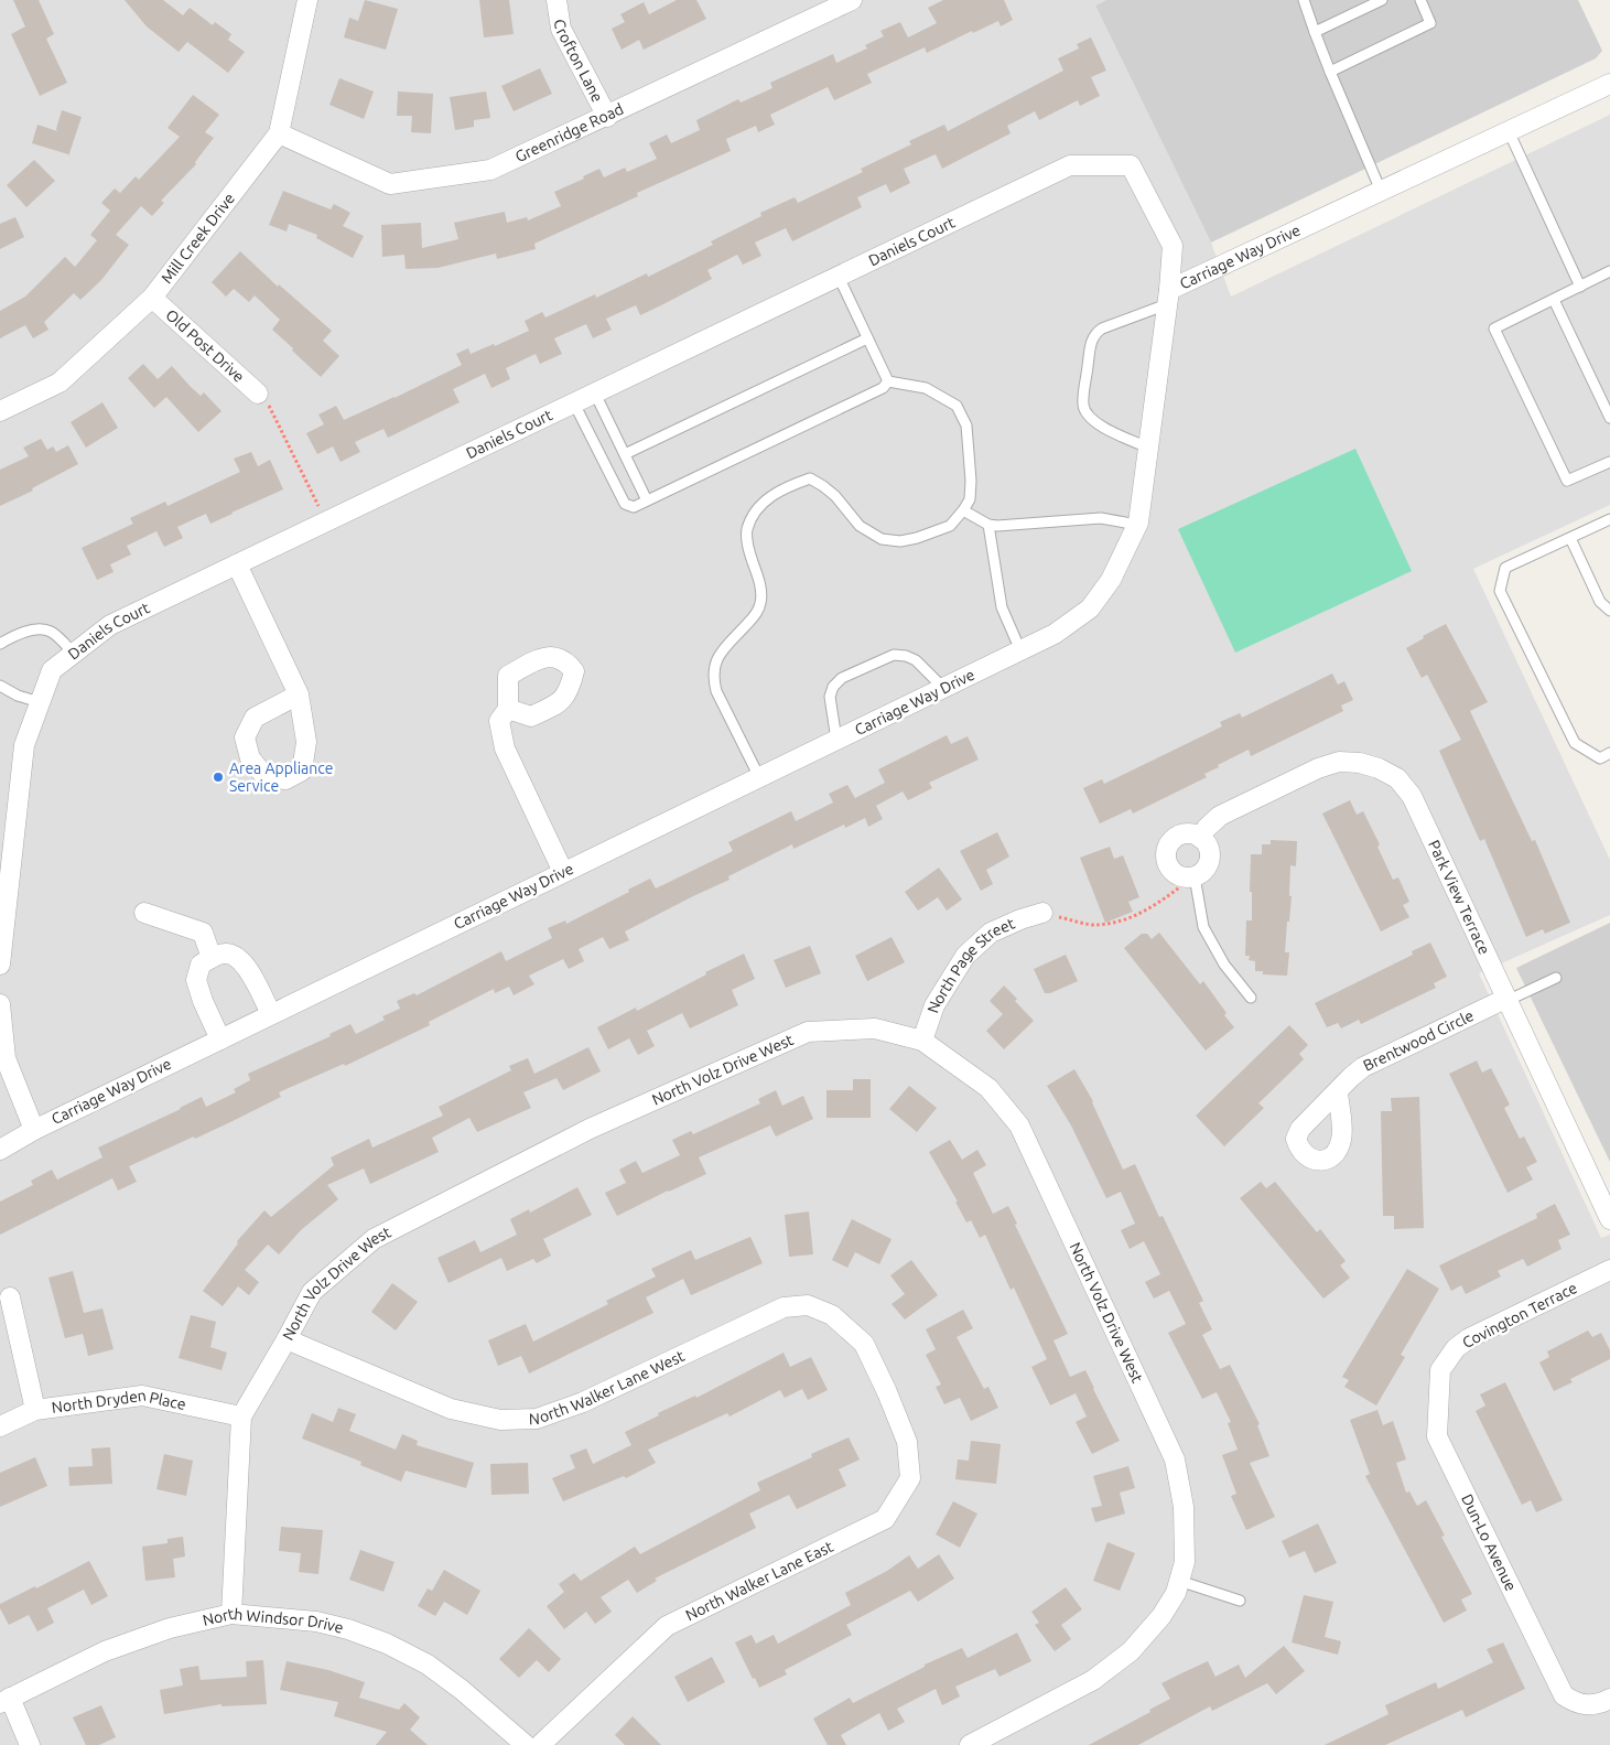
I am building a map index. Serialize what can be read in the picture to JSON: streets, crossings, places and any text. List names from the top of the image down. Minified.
{"streets":{"street":["Crofton Lane","Greenridge Road","Mill Creek Drive","Daniels Court","Carriage Way Drive","Old Post Drive","Park View Terrace","North Page Street","Brentwood Circle","North Volz Drive West","Covington Terrace","North Walker Lane West","North Dryden Place","Dun-Lo Avenue","North Walker Lane East","North Windsor Drive"]},"crossings":[["Crofton Lane","Greenridge Road"],["Greenridge Road","Mill Creek Drive"],["Mill Creek Drive","Old Post Drive"],["Daniels Court","Carriage Way Drive"],["Park View Terrace","Brentwood Circle"],["North Page Street","North Volz Drive West"],["North Volz Drive West","North Walker Lane West"],["North Volz Drive West","North Dryden Place"],["North Volz Drive West","North Windsor Drive"],["Covington Terrace","Dun-Lo Avenue"],["North Walker Lane West","North Walker Lane East"]],"places":["Area Appliance Service"]}
